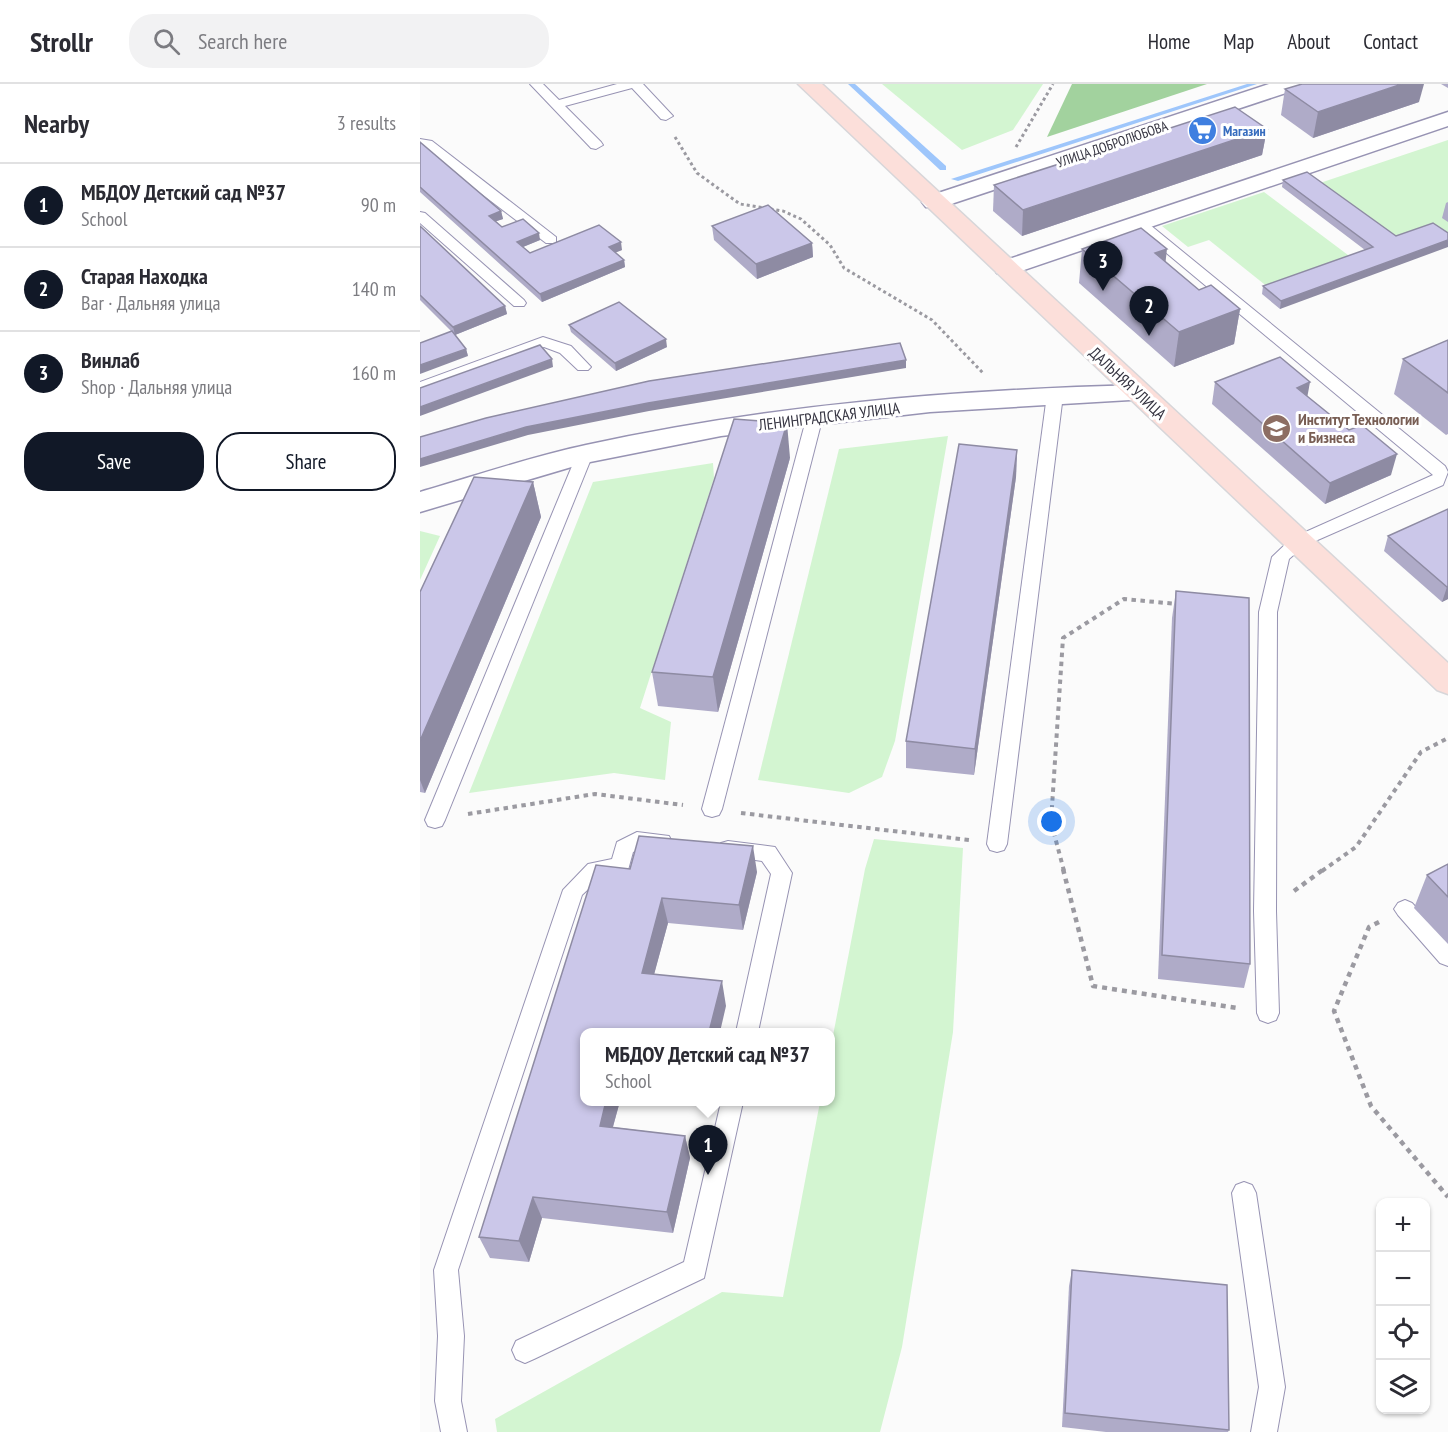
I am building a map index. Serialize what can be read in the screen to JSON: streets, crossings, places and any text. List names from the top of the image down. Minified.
{"streets":{"main road":["ДАЛЬНЯЯ УЛИЦА"],"street":["УЛИЦА ДОБРОЛЮБОВА","ЛЕНИНГРАДСКАЯ УЛИЦА"]},"crossings":[["УЛИЦА ДОБРОЛЮБОВА","ДАЛЬНЯЯ УЛИЦА"],["ДАЛЬНЯЯ УЛИЦА","ЛЕНИНГРАДСКАЯ УЛИЦА"]],"places":{"supermarket":["Магазин"],"school or university":["Институт Технологии и Бизнеса"]},"page":{"header":"Strollr","search":"Search here","nav":["Home","Map","About","Contact"],"heading":["Nearby","3 results"],"list":[{"mark":"1","name":"МБДОУ Детский сад №37","note":"School","value":"90 m"},{"mark":"2","name":"Старая Находка","note":"Bar · Дальняя улица","value":"140 m"},{"mark":"3","name":"Винлаб","note":"Shop · Дальняя улица","value":"160 m"}],"pins":["3","2","1"],"buttons":["Save","Share"],"popup":["МБДОУ Детский сад №37","School"],"map_buttons":["+","−"]}}
